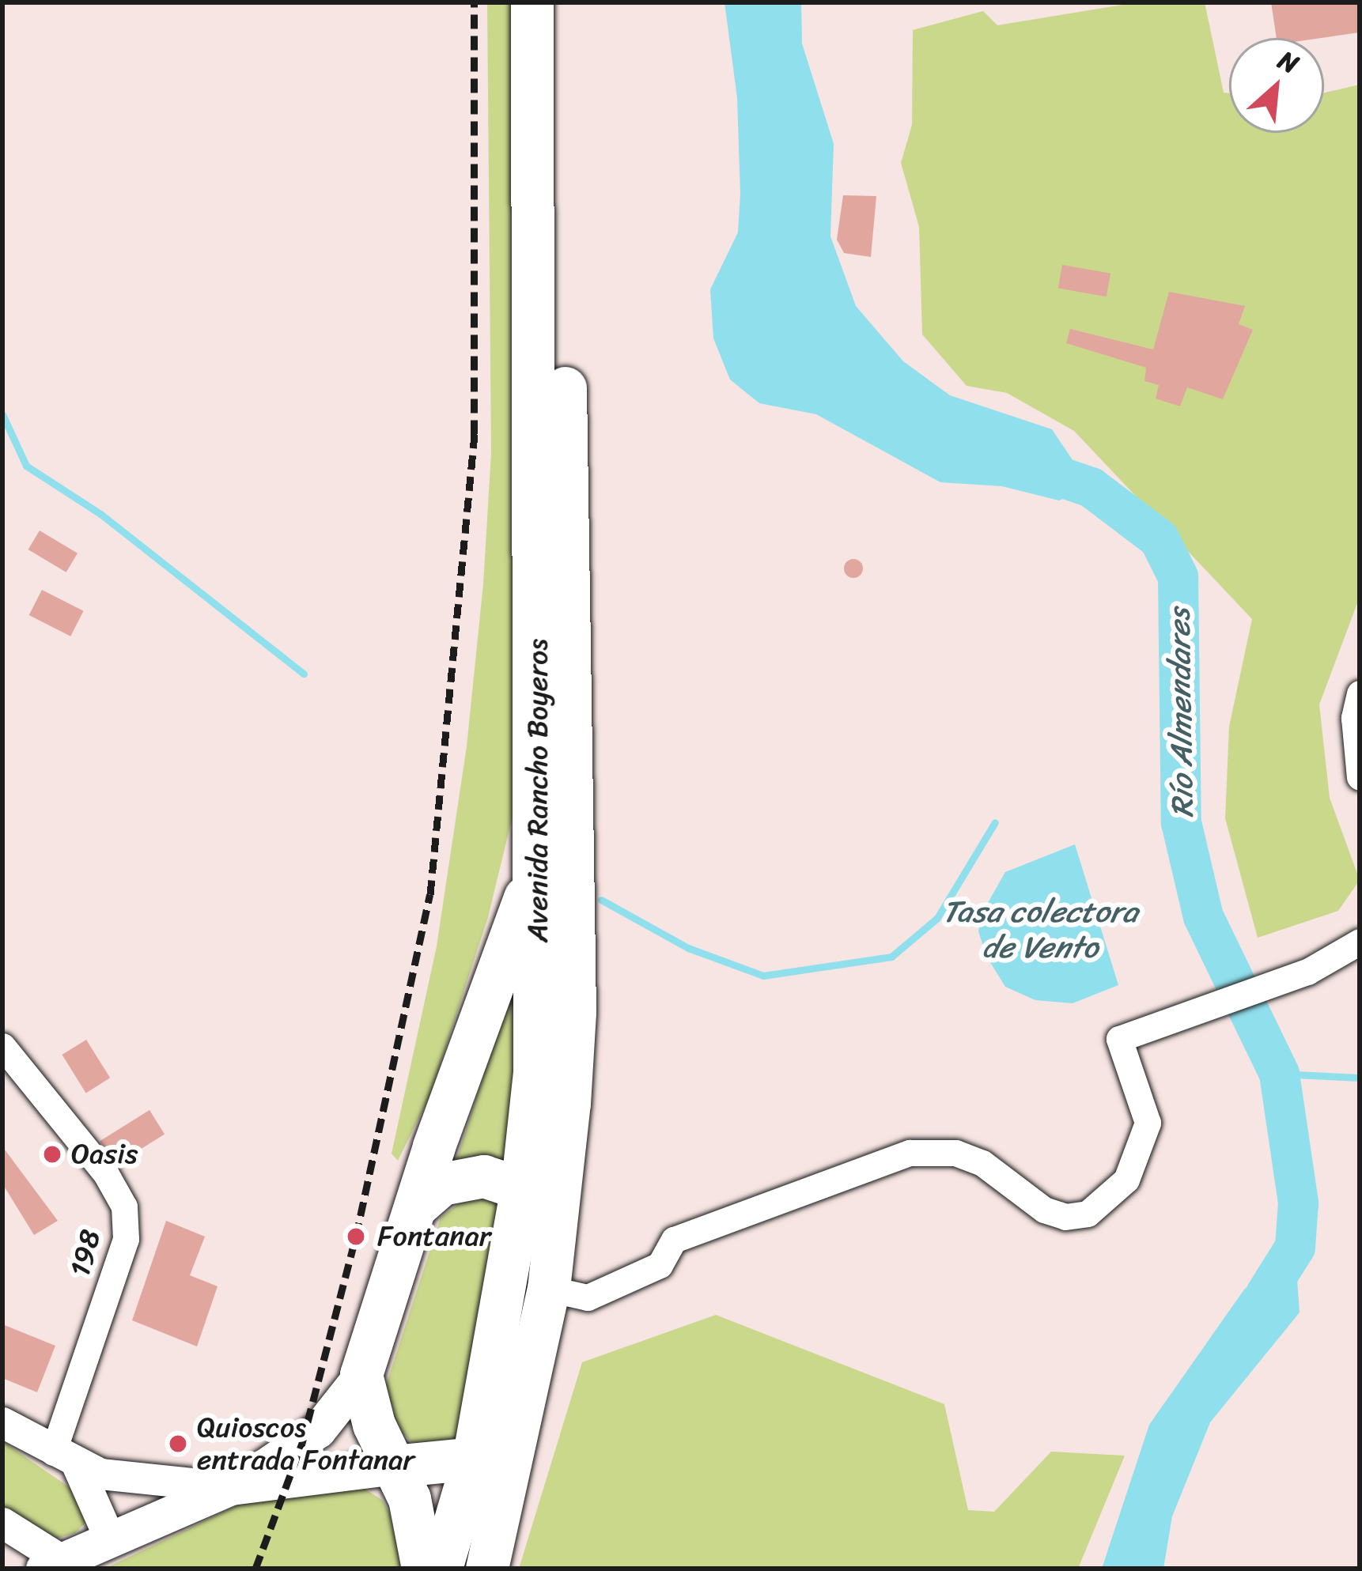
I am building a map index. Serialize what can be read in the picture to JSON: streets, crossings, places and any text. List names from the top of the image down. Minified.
{"streets":{"highway":["Avenida Rancho Boyeros"],"street":["198"]},"water":["Río Almendares","Tasa colectora de Vento"],"places":["Oasis","Fontanar","Quioscos entrada Fontanar"],"north":"top right"}
